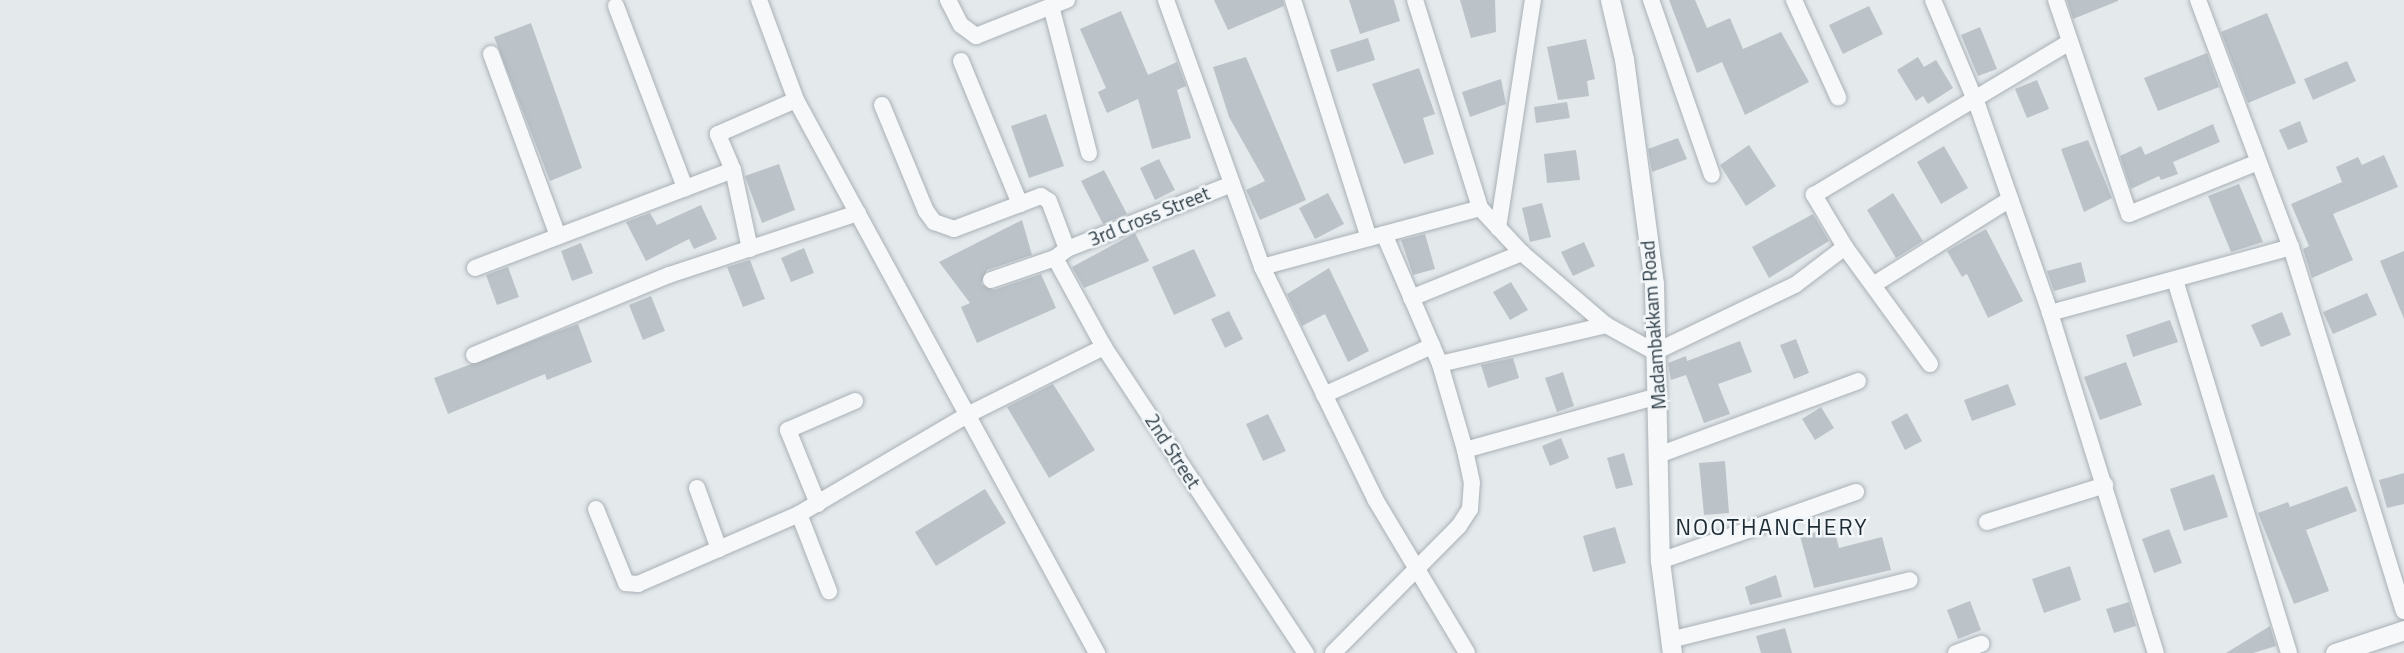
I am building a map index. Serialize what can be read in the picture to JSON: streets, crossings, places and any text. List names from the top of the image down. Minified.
{"streets":{"street":["3rd Cross Street","Madambakkam Road","2nd Street"]},"crossings":[["3rd Cross Street","2nd Street"]],"districts":["NOOTHANCHERY"]}
